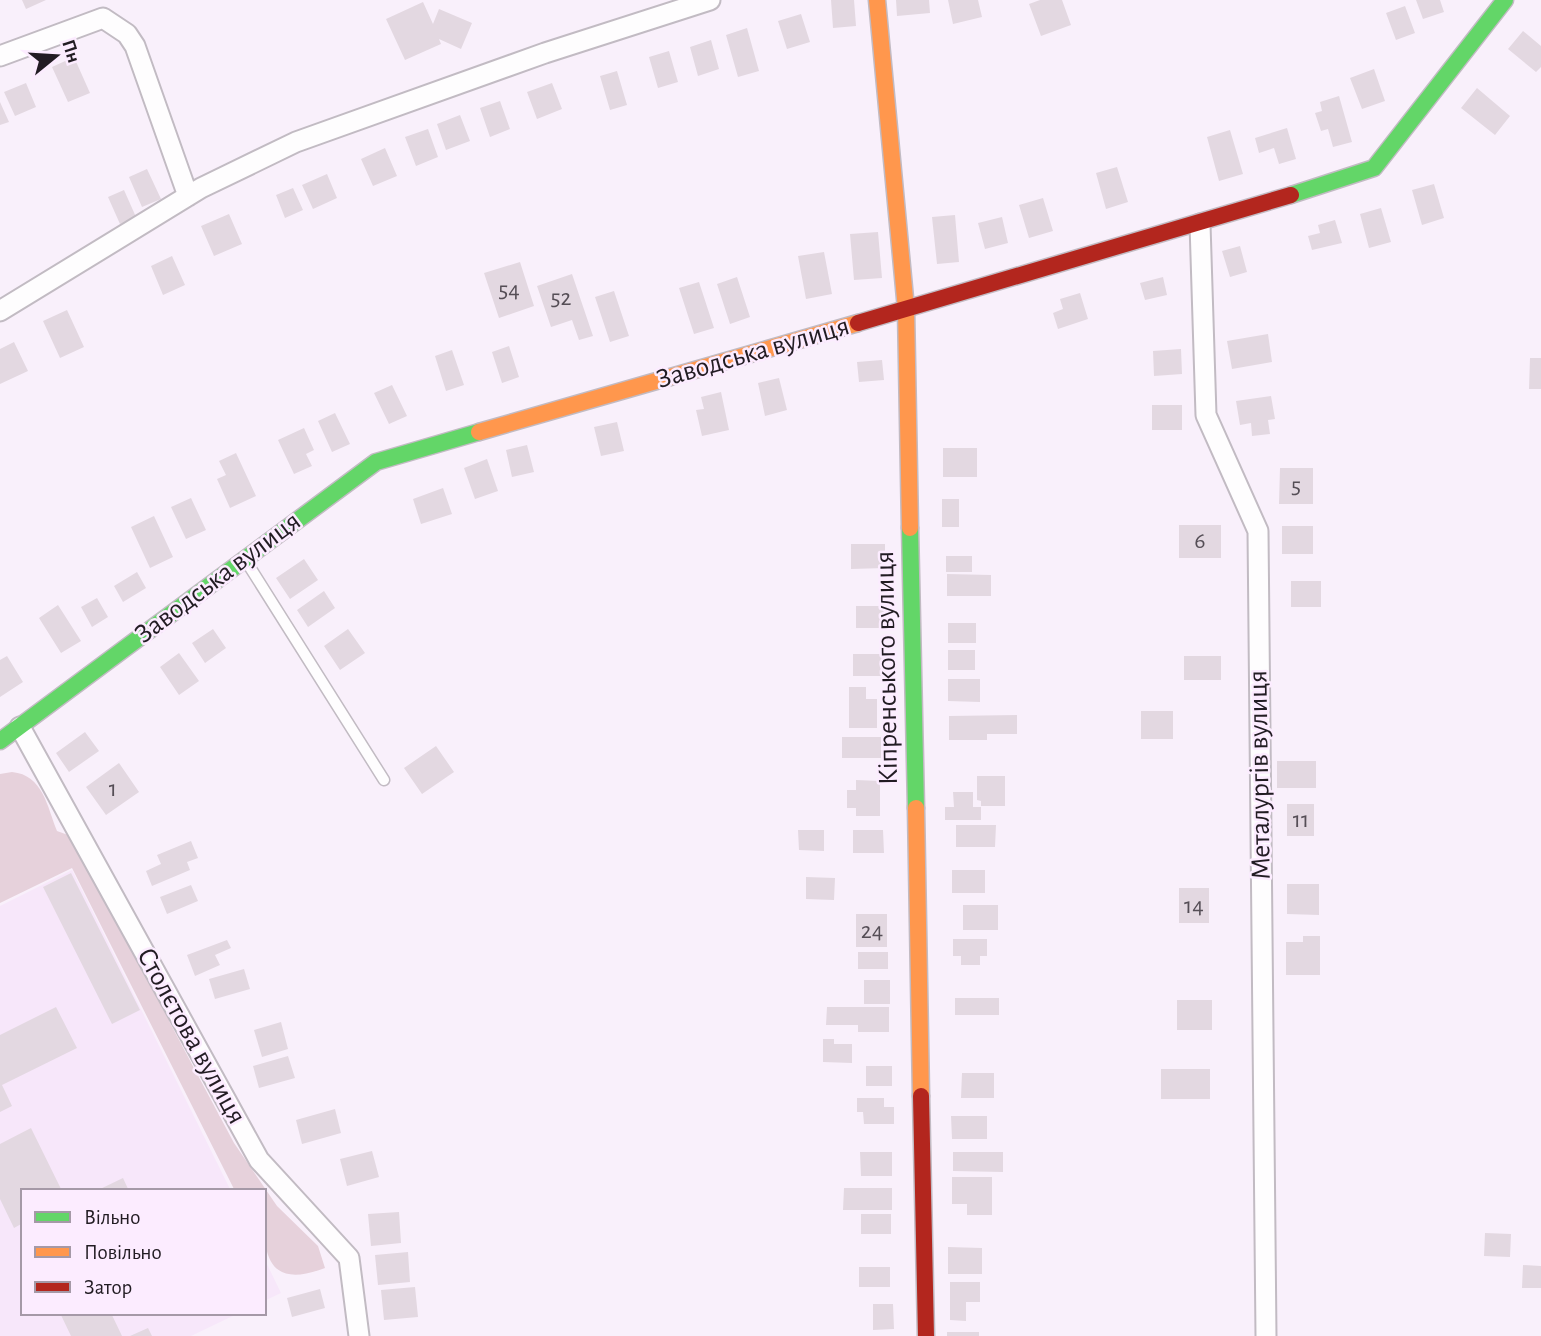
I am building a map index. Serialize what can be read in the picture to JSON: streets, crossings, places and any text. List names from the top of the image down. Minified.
{"streets":{"street":["Заводська вулиця","Кіпренського вулиця","Металургів вулиця","Столєтова вулиця"]},"crossings":[["Заводська вулиця","Кіпренського вулиця"],["Заводська вулиця","Металургів вулиця"],["Заводська вулиця","Столєтова вулиця"]],"house_numbers":["54","52","5","6","1","11","14","24"],"legend":["Вільно","Повільно","Затор"],"north":"right"}
